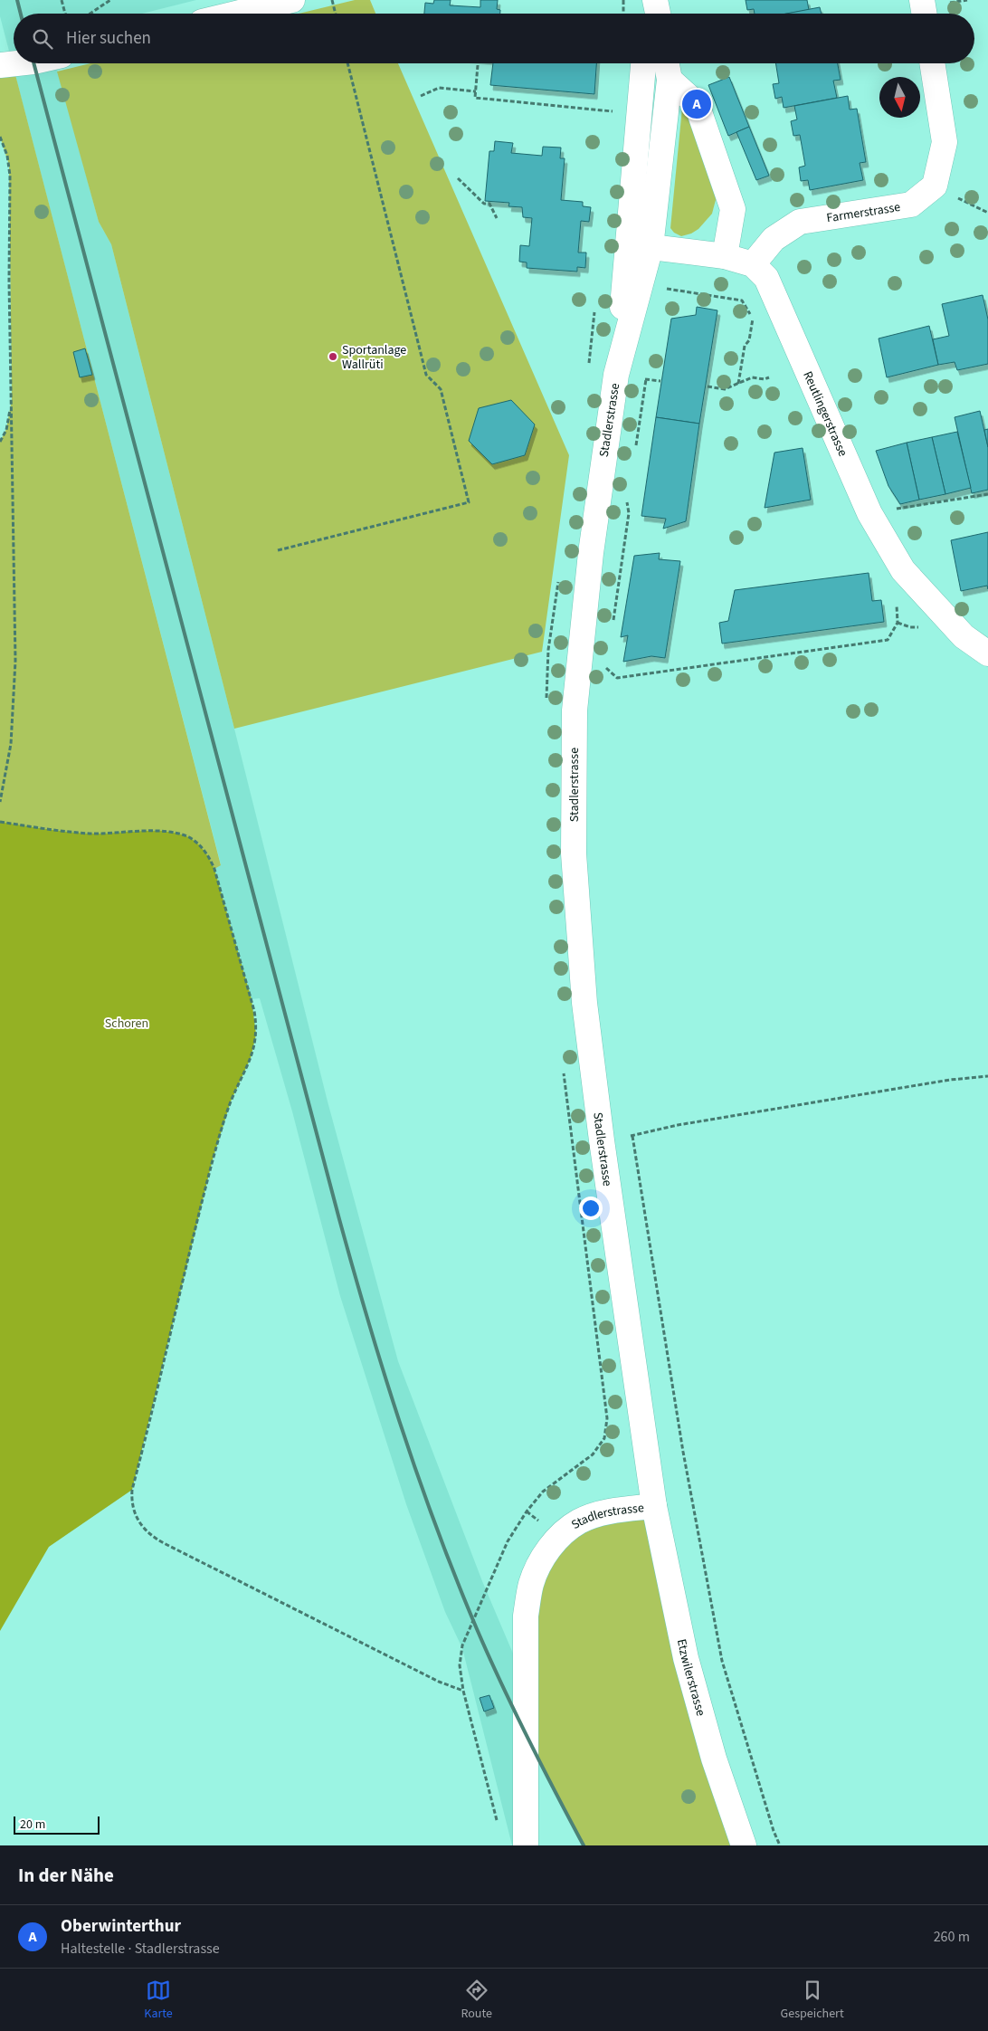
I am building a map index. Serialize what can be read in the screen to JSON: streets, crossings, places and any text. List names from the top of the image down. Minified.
{"streets":{"main road":["Farmerstrasse","Reutlingerstrasse","Stadlerstrasse","Etzwilerstrasse"]},"crossings":[["Farmerstrasse","Reutlingerstrasse"],["Stadlerstrasse","Etzwilerstrasse"]],"parks":["Schoren"],"places":["Sportanlage Wallrüti"],"scale_bar":"20 m","north":"bottom","page":{"search":"Hier suchen","pins":"A","scale":"20 m","heading":"In der Nähe","list":[{"mark":"A","name":"Oberwinterthur","note":"Haltestelle · Stadlerstrasse","value":"260 m"}],"nav":["Karte","Route","Gespeichert"]}}
